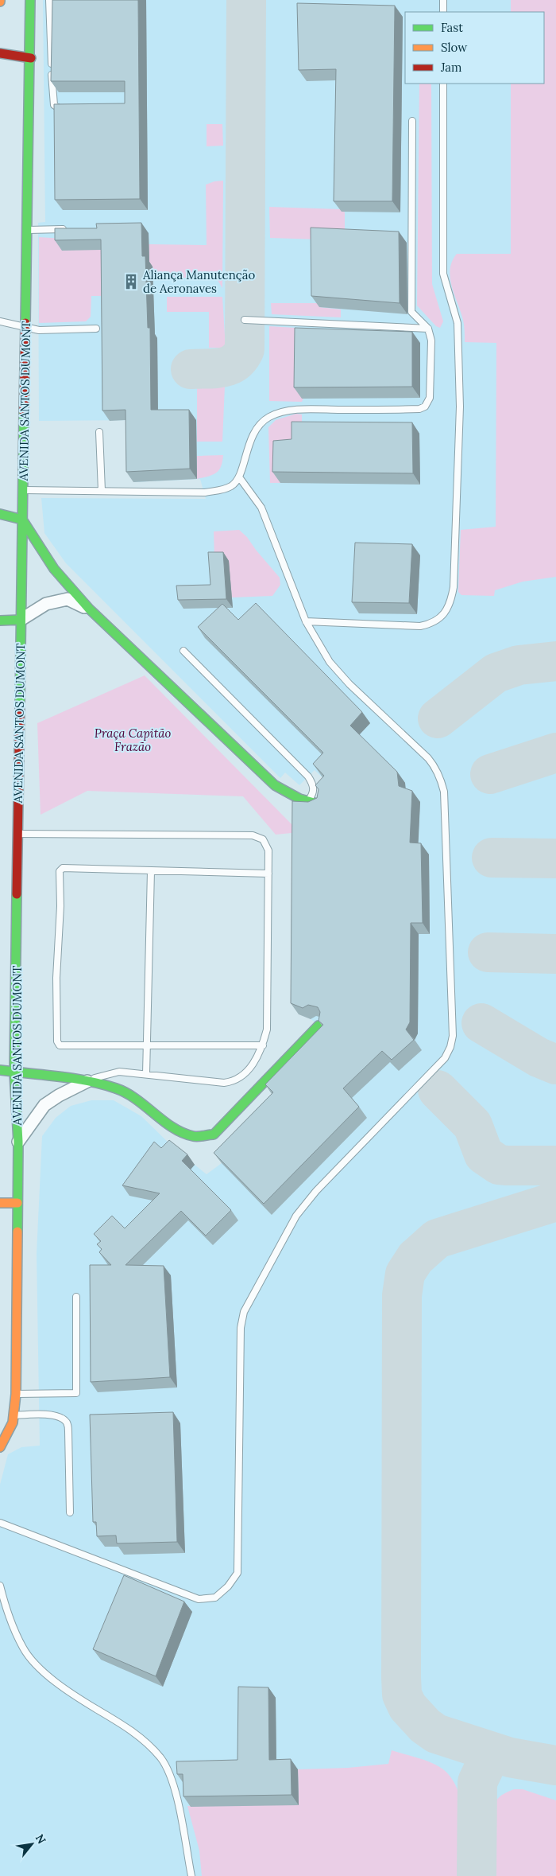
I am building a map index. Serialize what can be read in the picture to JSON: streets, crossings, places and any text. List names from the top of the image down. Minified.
{"streets":{"main road":["AVENIDA SANTOS DUMONT"]},"parks":["Praça Capitão Frazão"],"places":{"building":["Aliança Manutenção de Aeronaves"]},"legend":["Fast","Slow","Jam"],"north":"top right"}
